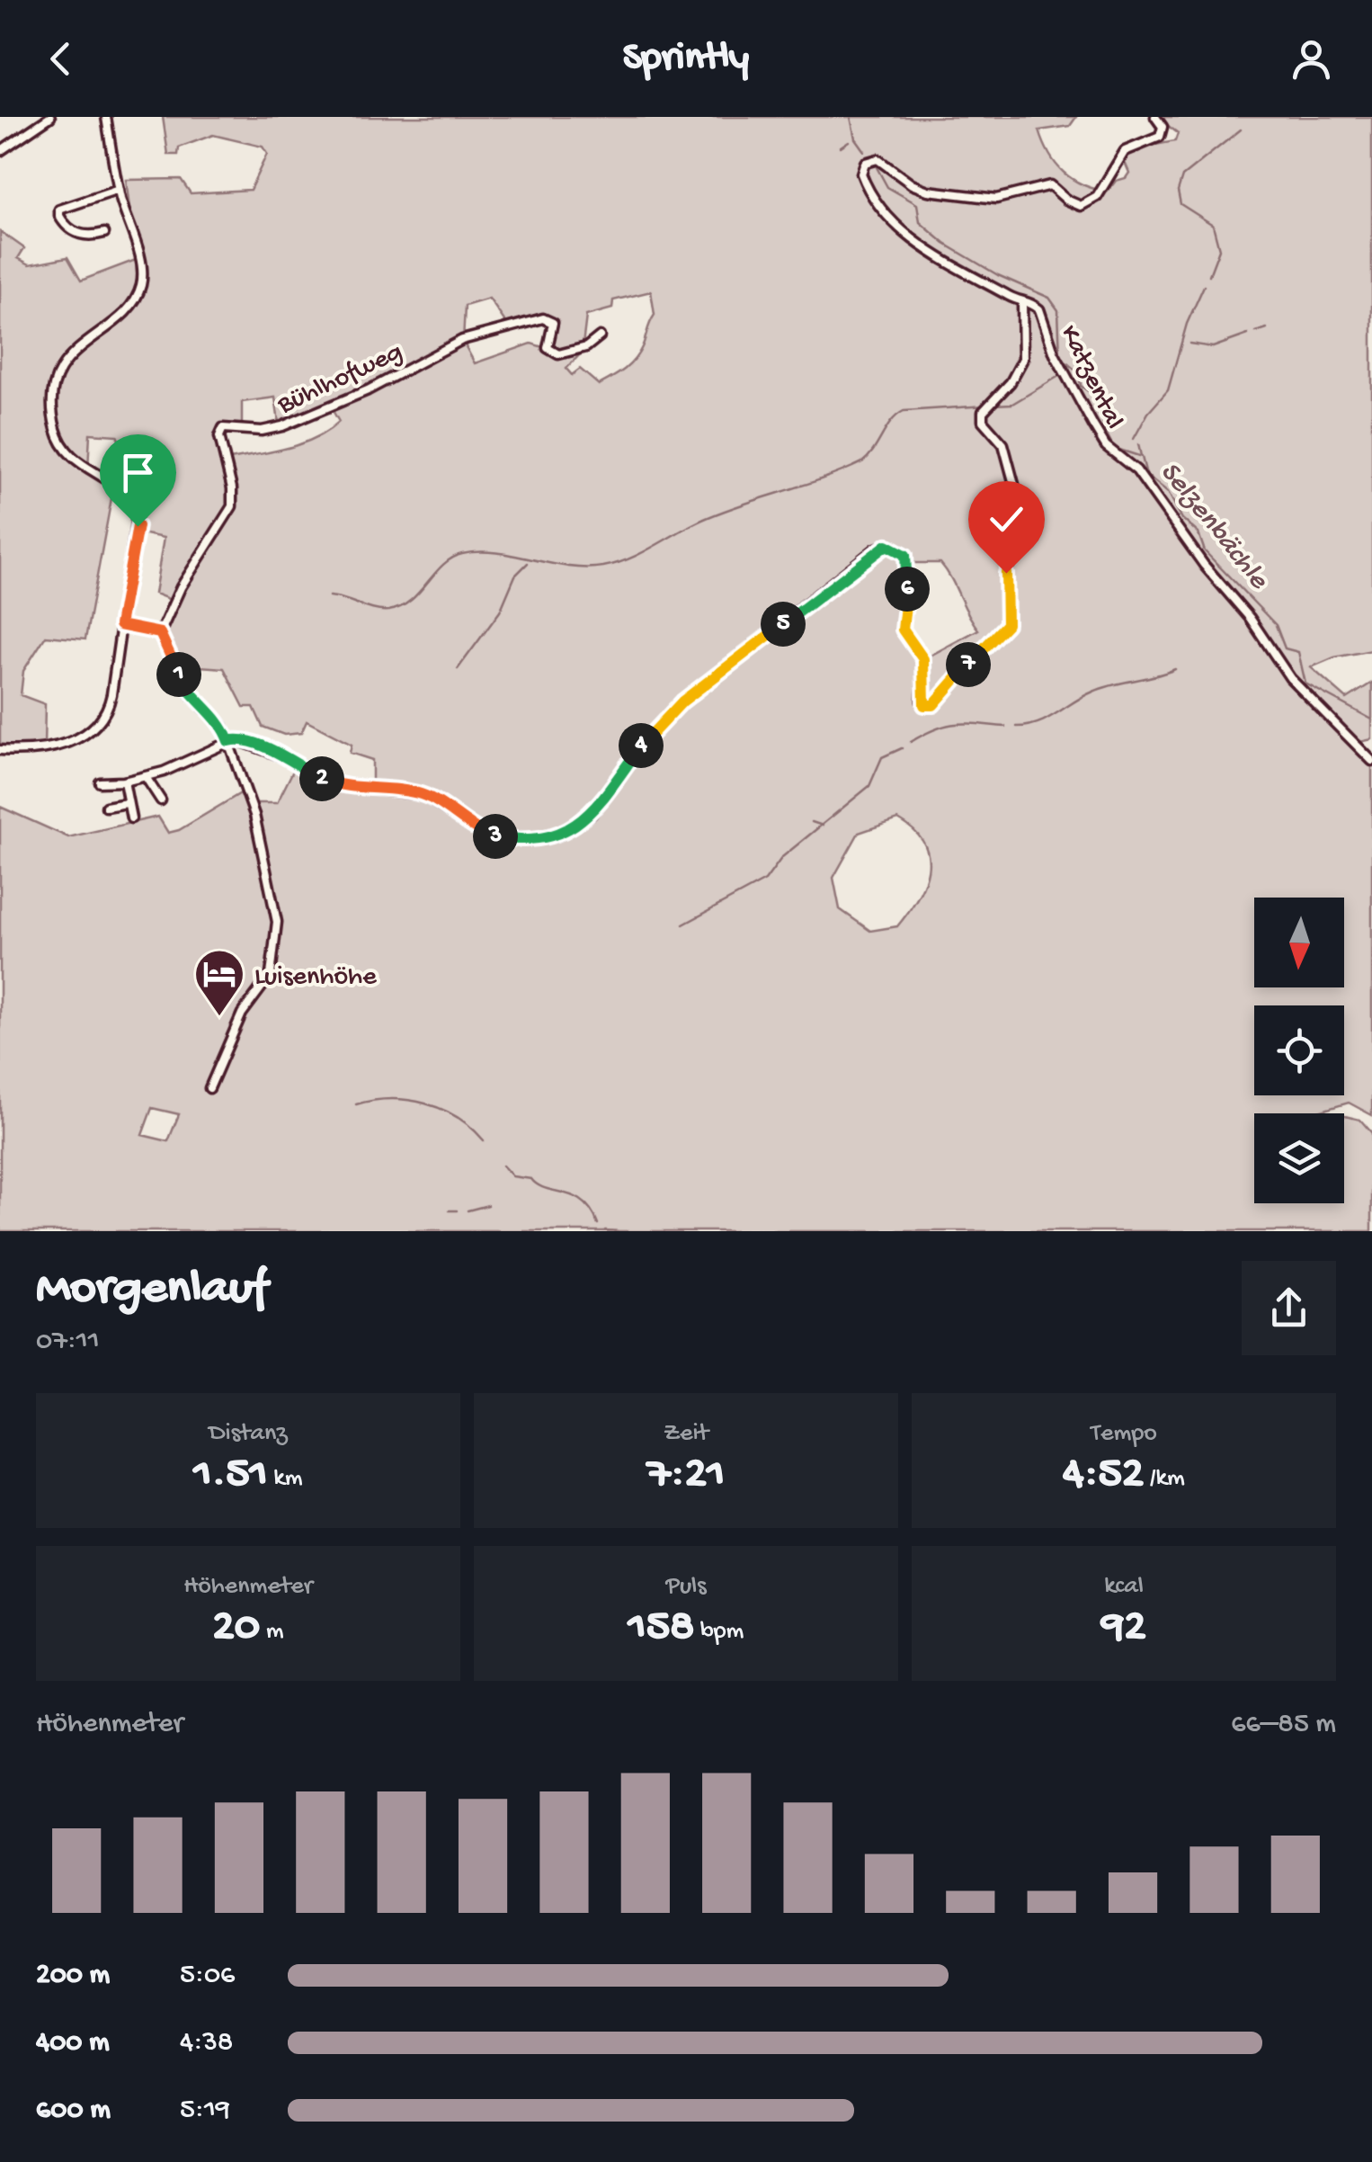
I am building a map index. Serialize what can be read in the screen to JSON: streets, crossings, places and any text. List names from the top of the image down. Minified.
{"streets":{"street":["Bühlhofweg","Katzental"]},"water":["Selzenbächle"],"places":{"hotel":["Luisenhöhe"]},"north":"bottom","page":{"header":"Sprintly","pins":["6","5","7","1","4","2","3"],"heading":["Morgenlauf","07:11"],"stats":[["Distanz","1.51 km"],["Zeit","7:21"],["Tempo","4:52 /km"],["Höhenmeter","20 m"],["Puls","158 bpm"],["kcal","92"]],"chart":["Höhenmeter","66–85 m"],"list":[{"name":"200 m","note":"5:06"},{"name":"400 m","note":"4:38"},{"name":"600 m","note":"5:19"}]}}
